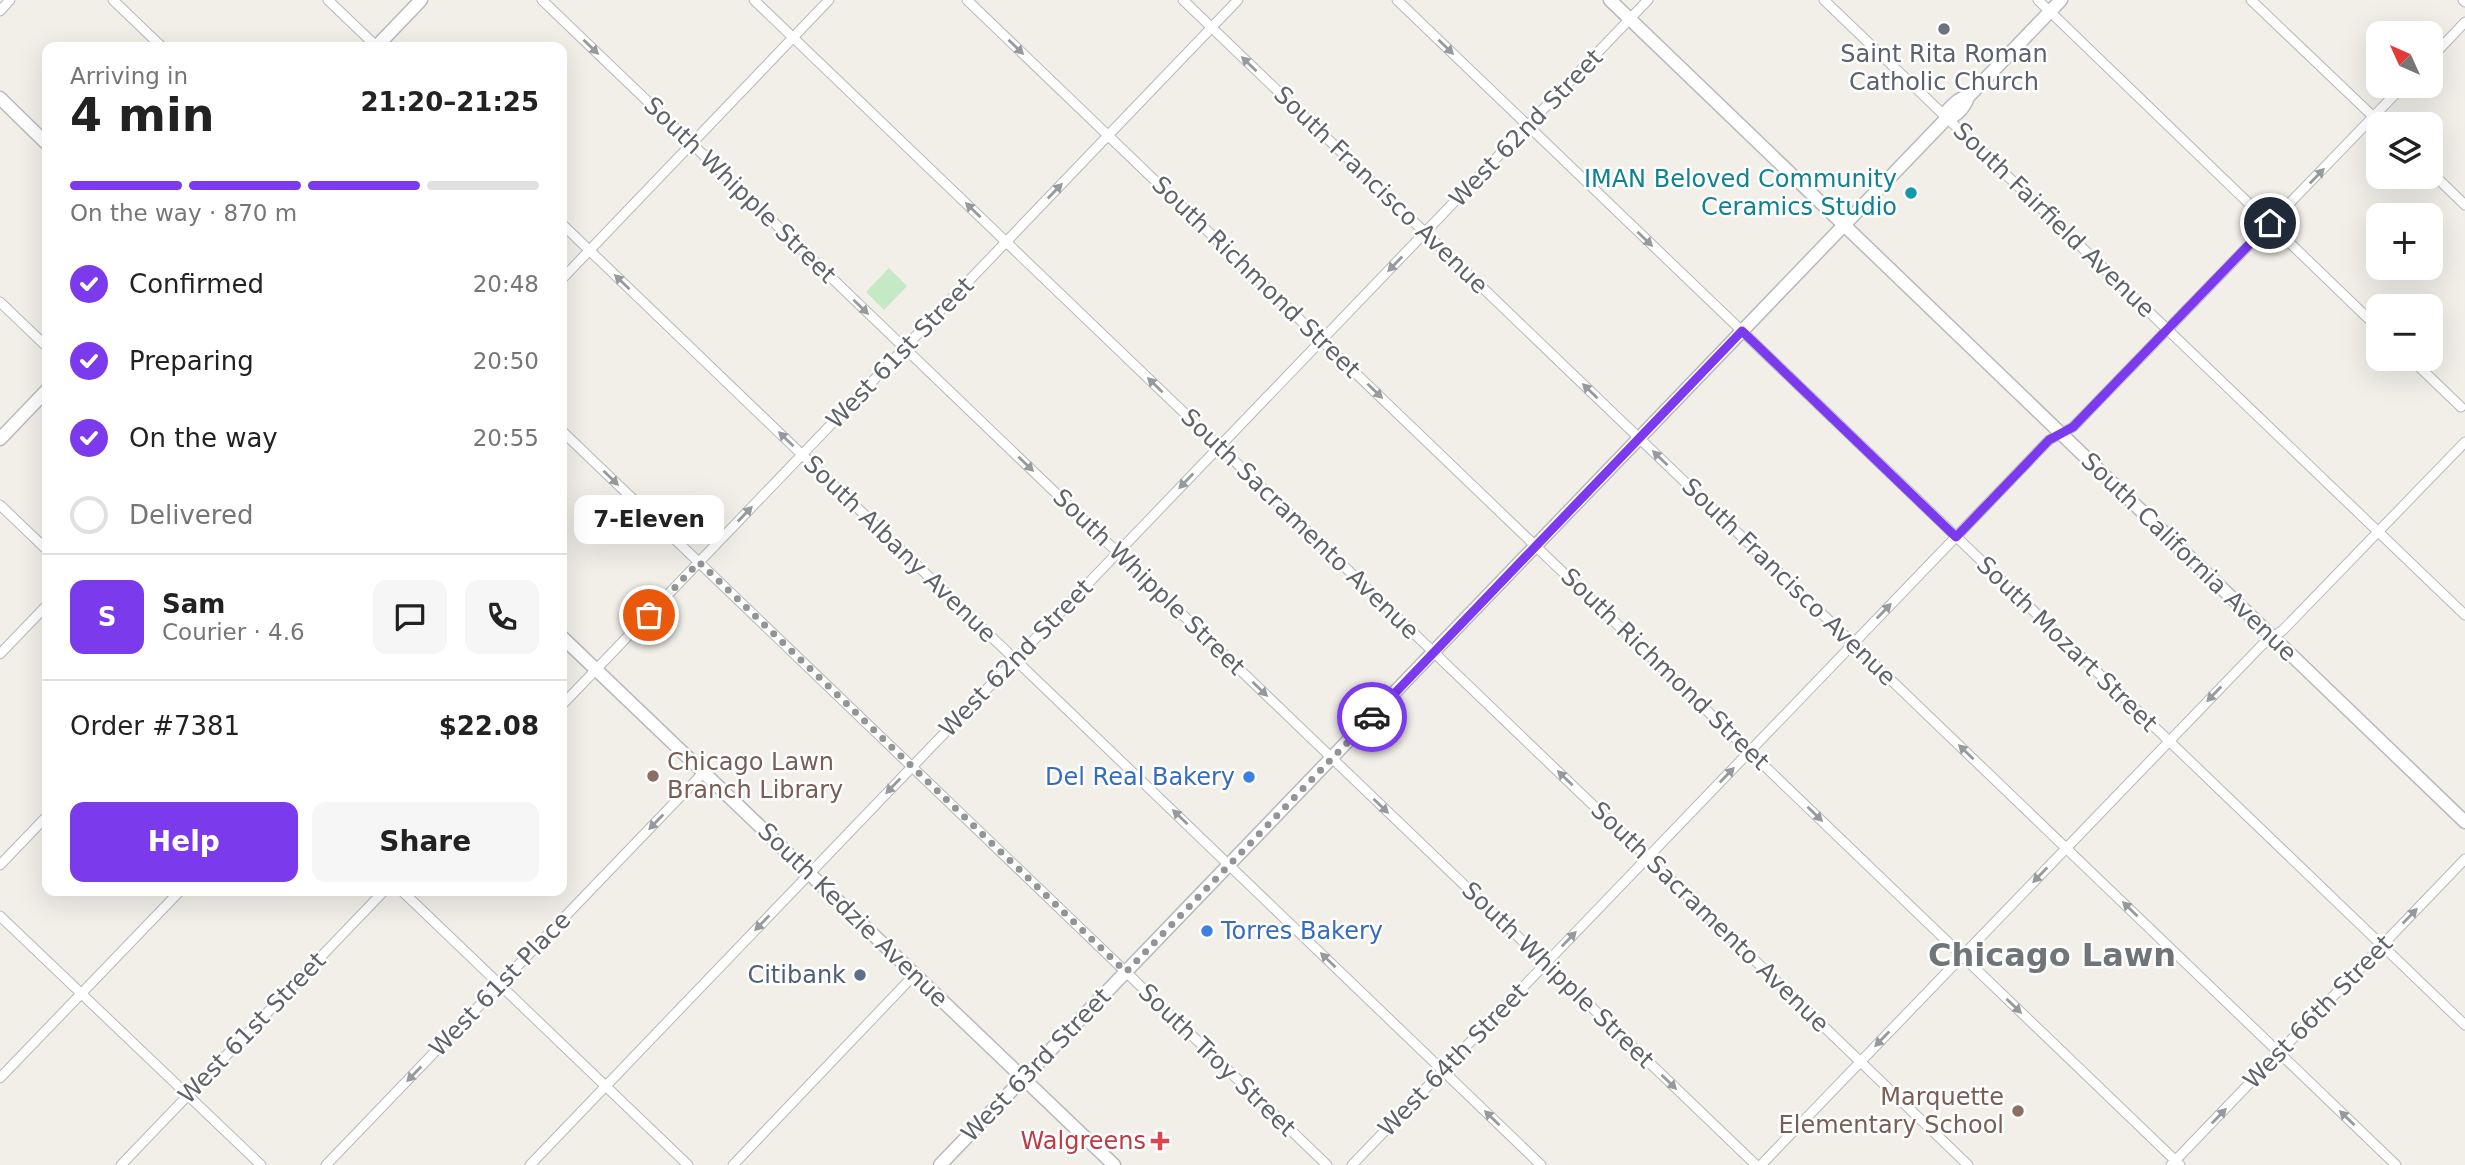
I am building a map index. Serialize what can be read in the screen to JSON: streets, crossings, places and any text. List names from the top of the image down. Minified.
{"streets":{"main road":["South California Avenue","South Kedzie Avenue","West 63rd Street"],"street":["West 62nd Street","South Whipple Street","South Francisco Avenue","South Fairfield Avenue","South Richmond Street","West 61st Street","South Sacramento Avenue","South Albany Avenue","South Mozart Street","West 61st Place","West 66th Street","South Troy Street","West 64th Street"]},"crossings":[["West 62nd Street","South Whipple Street"],["West 62nd Street","South Francisco Avenue"],["West 62nd Street","South Richmond Street"],["West 62nd Street","South Sacramento Avenue"],["West 62nd Street","South Albany Avenue"],["West 62nd Street","South California Avenue"],["West 62nd Street","South Mozart Street"],["West 62nd Street","South Kedzie Avenue"],["West 62nd Street","South Troy Street"],["South Whipple Street","West 61st Street"],["South Whipple Street","West 64th Street"],["South Whipple Street","West 63rd Street"],["South Francisco Avenue","West 61st Street"],["South Francisco Avenue","West 66th Street"],["South Francisco Avenue","West 64th Street"],["South Francisco Avenue","West 63rd Street"],["South Fairfield Avenue","West 64th Street"],["South Fairfield Avenue","West 63rd Street"],["South Richmond Street","West 61st Street"],["South Richmond Street","West 66th Street"],["South Richmond Street","West 64th Street"],["South Richmond Street","West 63rd Street"],["West 61st Street","South Sacramento Avenue"],["West 61st Street","South Albany Avenue"],["West 61st Street","South Kedzie Avenue"],["West 61st Street","South Troy Street"],["South Sacramento Avenue","West 64th Street"],["South Sacramento Avenue","West 63rd Street"],["South Albany Avenue","West 64th Street"],["South Albany Avenue","West 63rd Street"],["South California Avenue","West 64th Street"],["South California Avenue","West 63rd Street"],["South Mozart Street","West 66th Street"],["South Mozart Street","West 64th Street"],["South Mozart Street","West 63rd Street"],["South Kedzie Avenue","West 61st Place"],["South Kedzie Avenue","West 63rd Street"],["South Troy Street","West 63rd Street"]],"one_way":["West 62nd Street","South Whipple Street","South Francisco Avenue","South Richmond Street","South Sacramento Avenue","South Albany Avenue","West 61st Place","West 66th Street","West 64th Street"],"districts":["Chicago Lawn"],"places":{"other":["Saint Rita Roman Catholic Church","IMAN Beloved Community Ceramics Studio","7-Eleven","Chicago Lawn Branch Library","Del Real Bakery","Torres Bakery","Citibank","Marquette Elementary School"],"health":["Walgreens"]},"north":"top left","page":{"map_buttons":["+","−"],"heading":["4 min","Arriving in","21:20–21:25"],"panel":["Sam","Courier · 4.6","Order #7381","$22.08"],"bar":"On the way · 870 m","list":[["Confirmed","20:48"],["Preparing","20:50"],["On the way","20:55"],"Delivered"],"bubble":"7-Eleven","round":"S","buttons":["Help","Share"]}}
